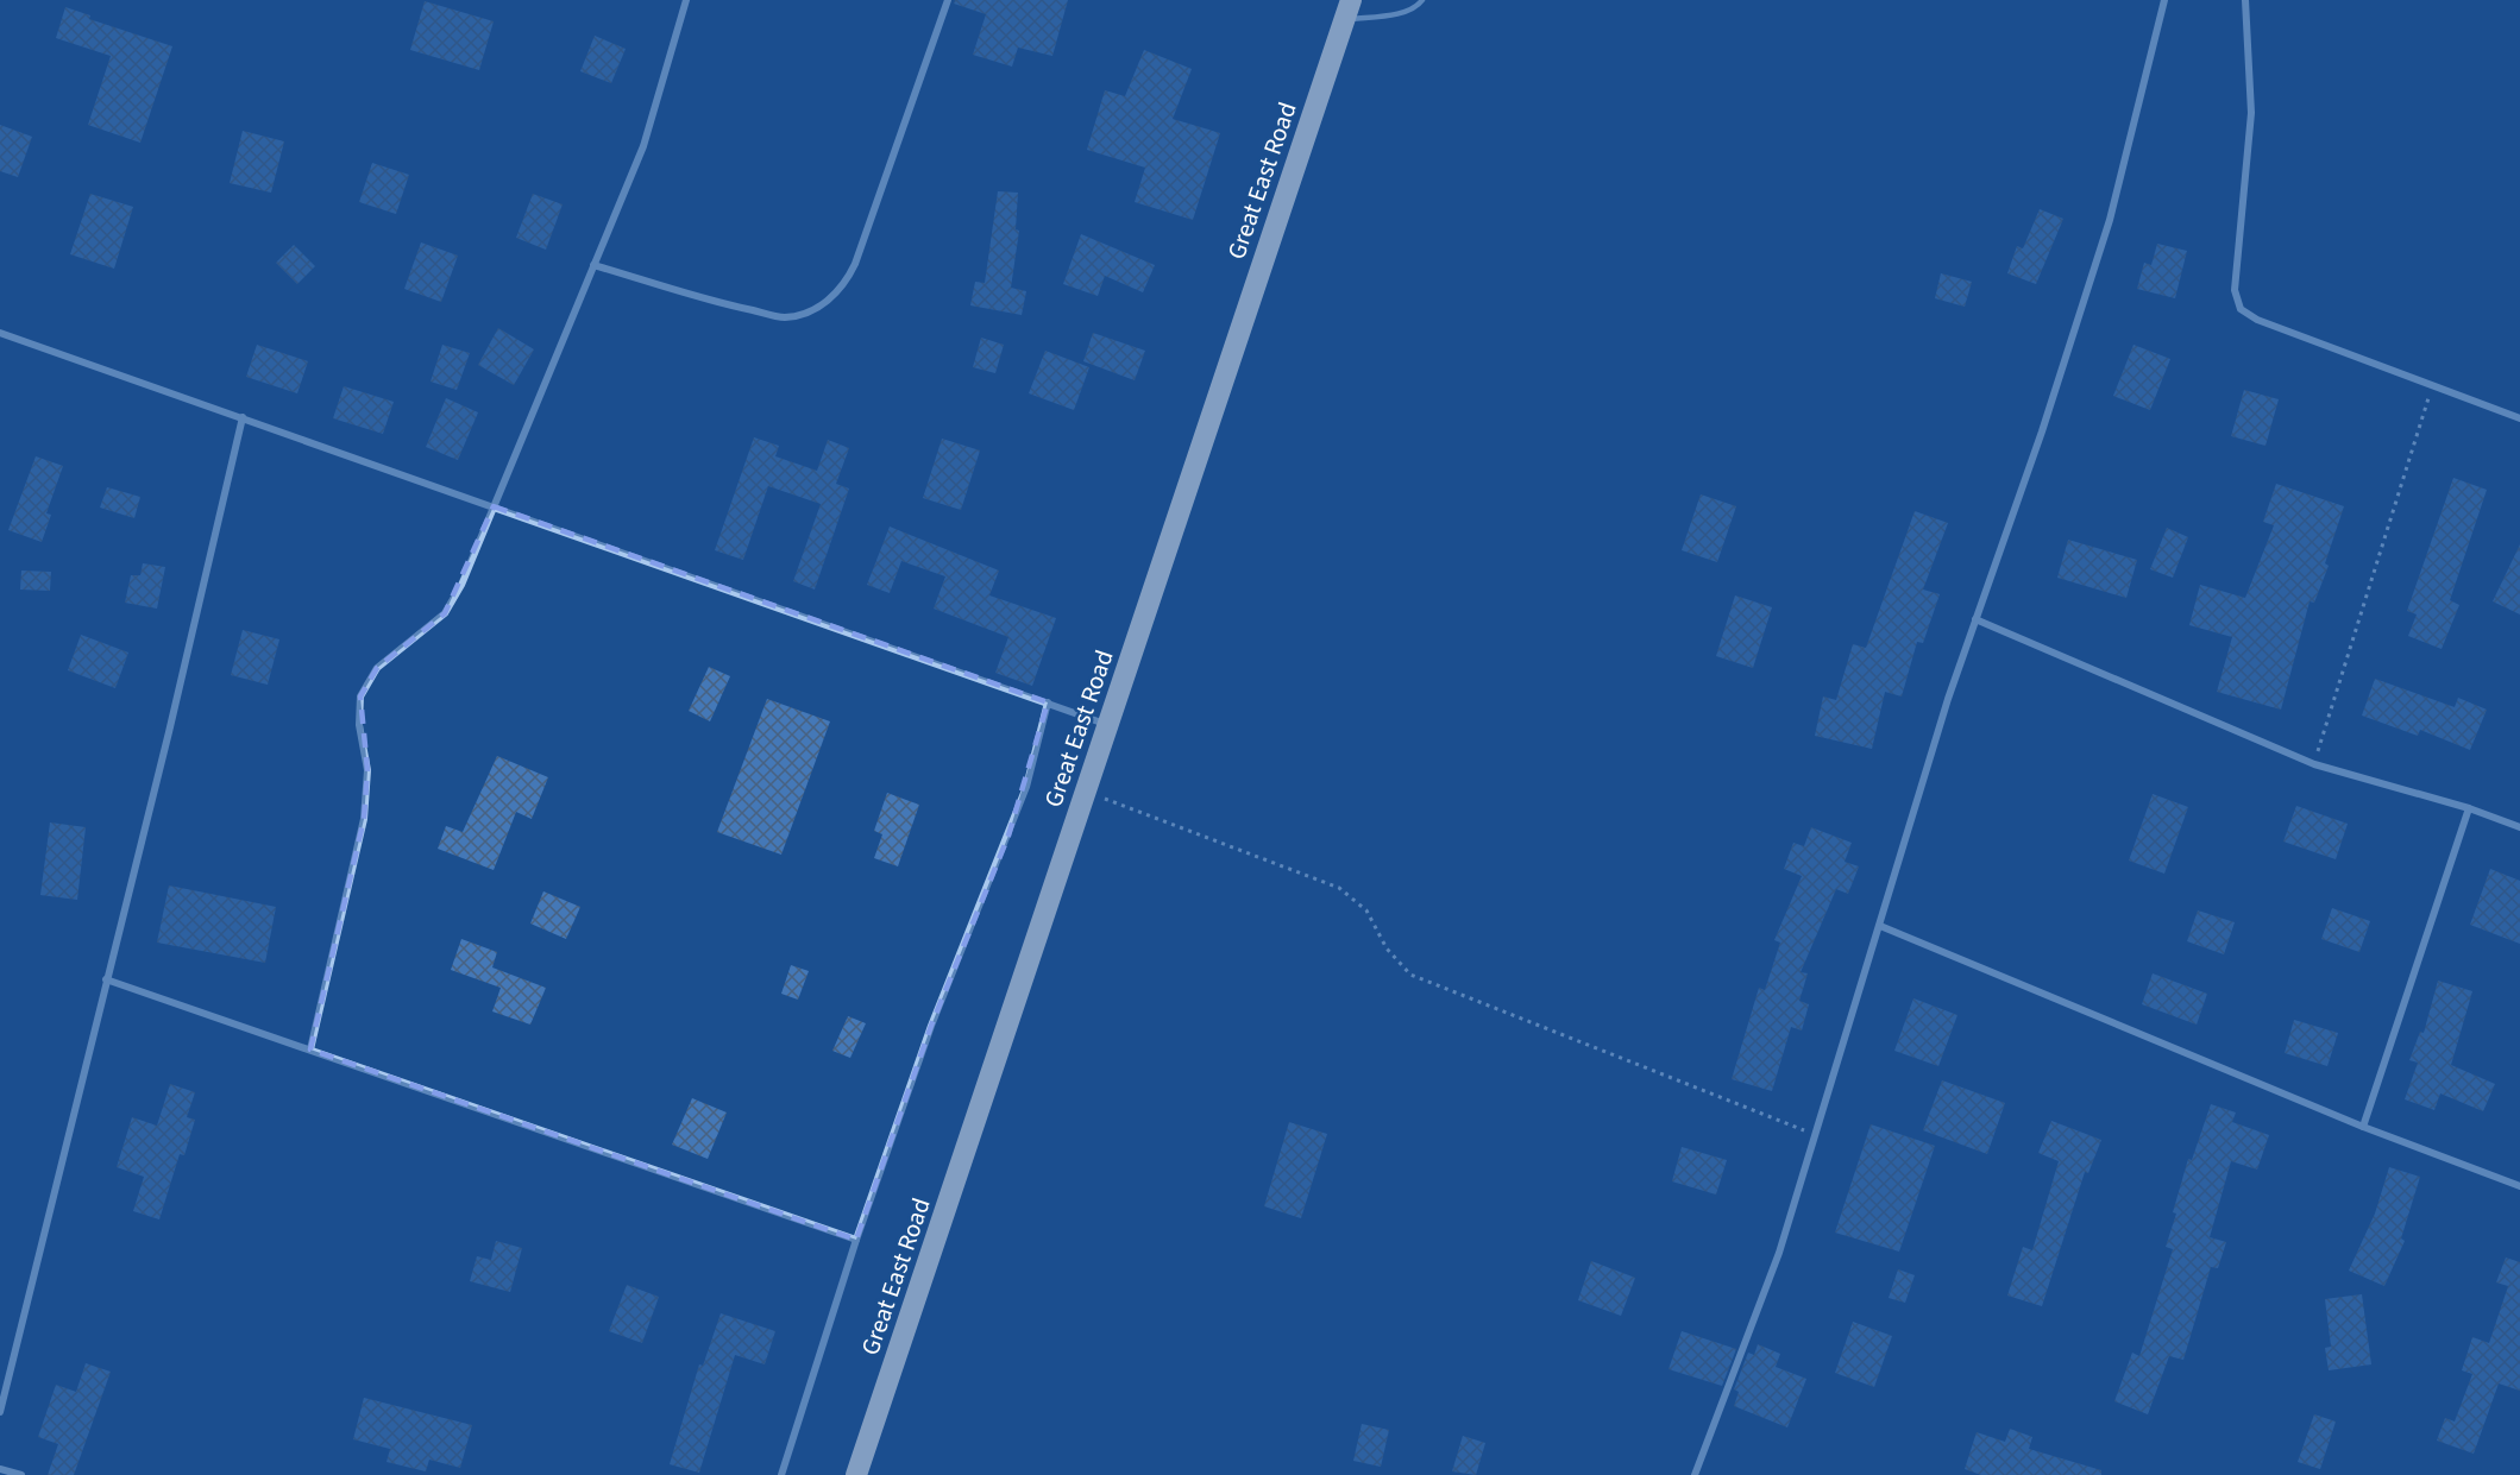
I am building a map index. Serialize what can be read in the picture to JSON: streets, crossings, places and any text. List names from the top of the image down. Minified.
{"streets":{"highway":["Great East Road"]}}
